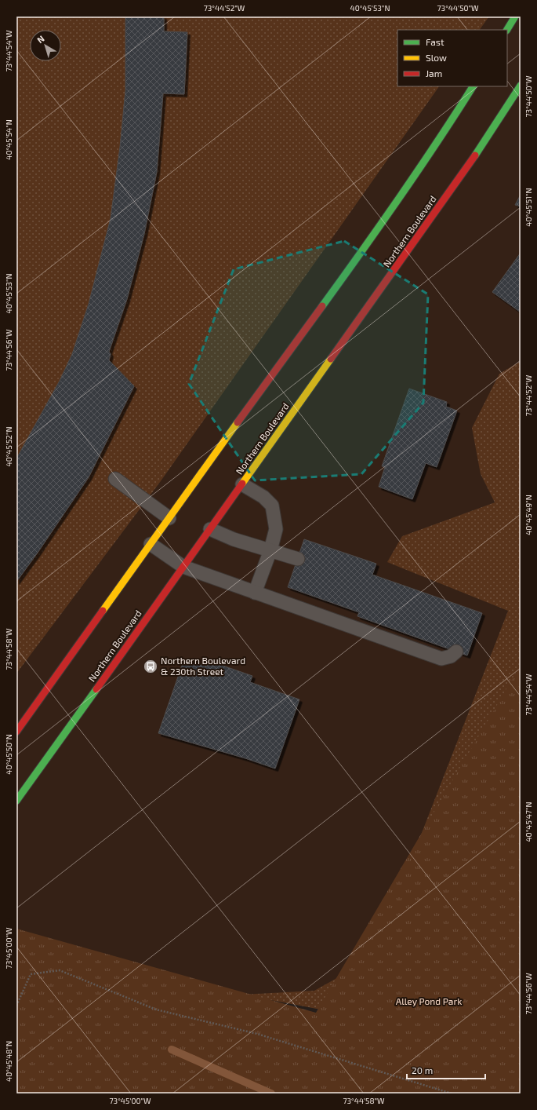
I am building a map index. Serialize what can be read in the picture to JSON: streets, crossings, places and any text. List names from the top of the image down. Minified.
{"streets":{"main road":["Northern Boulevard"]},"parks":["Alley Pond Park"],"places":{"bus stop":["Northern Boulevard & 230th Street"]},"legend":["Fast","Slow","Jam"],"scale_bar":"20 m","north":"top left","coordinates":["73°44'52\"W","40°45'53\"N","73°44'50\"W","73°44'54\"W","40°45'54\"N","40°45'51\"N","73°44'56\"W","40°45'52\"N","40°45'49\"N","73°44'58\"W","40°45'50\"N","40°45'47\"N","73°45'00\"W","40°45'48\"N"]}
